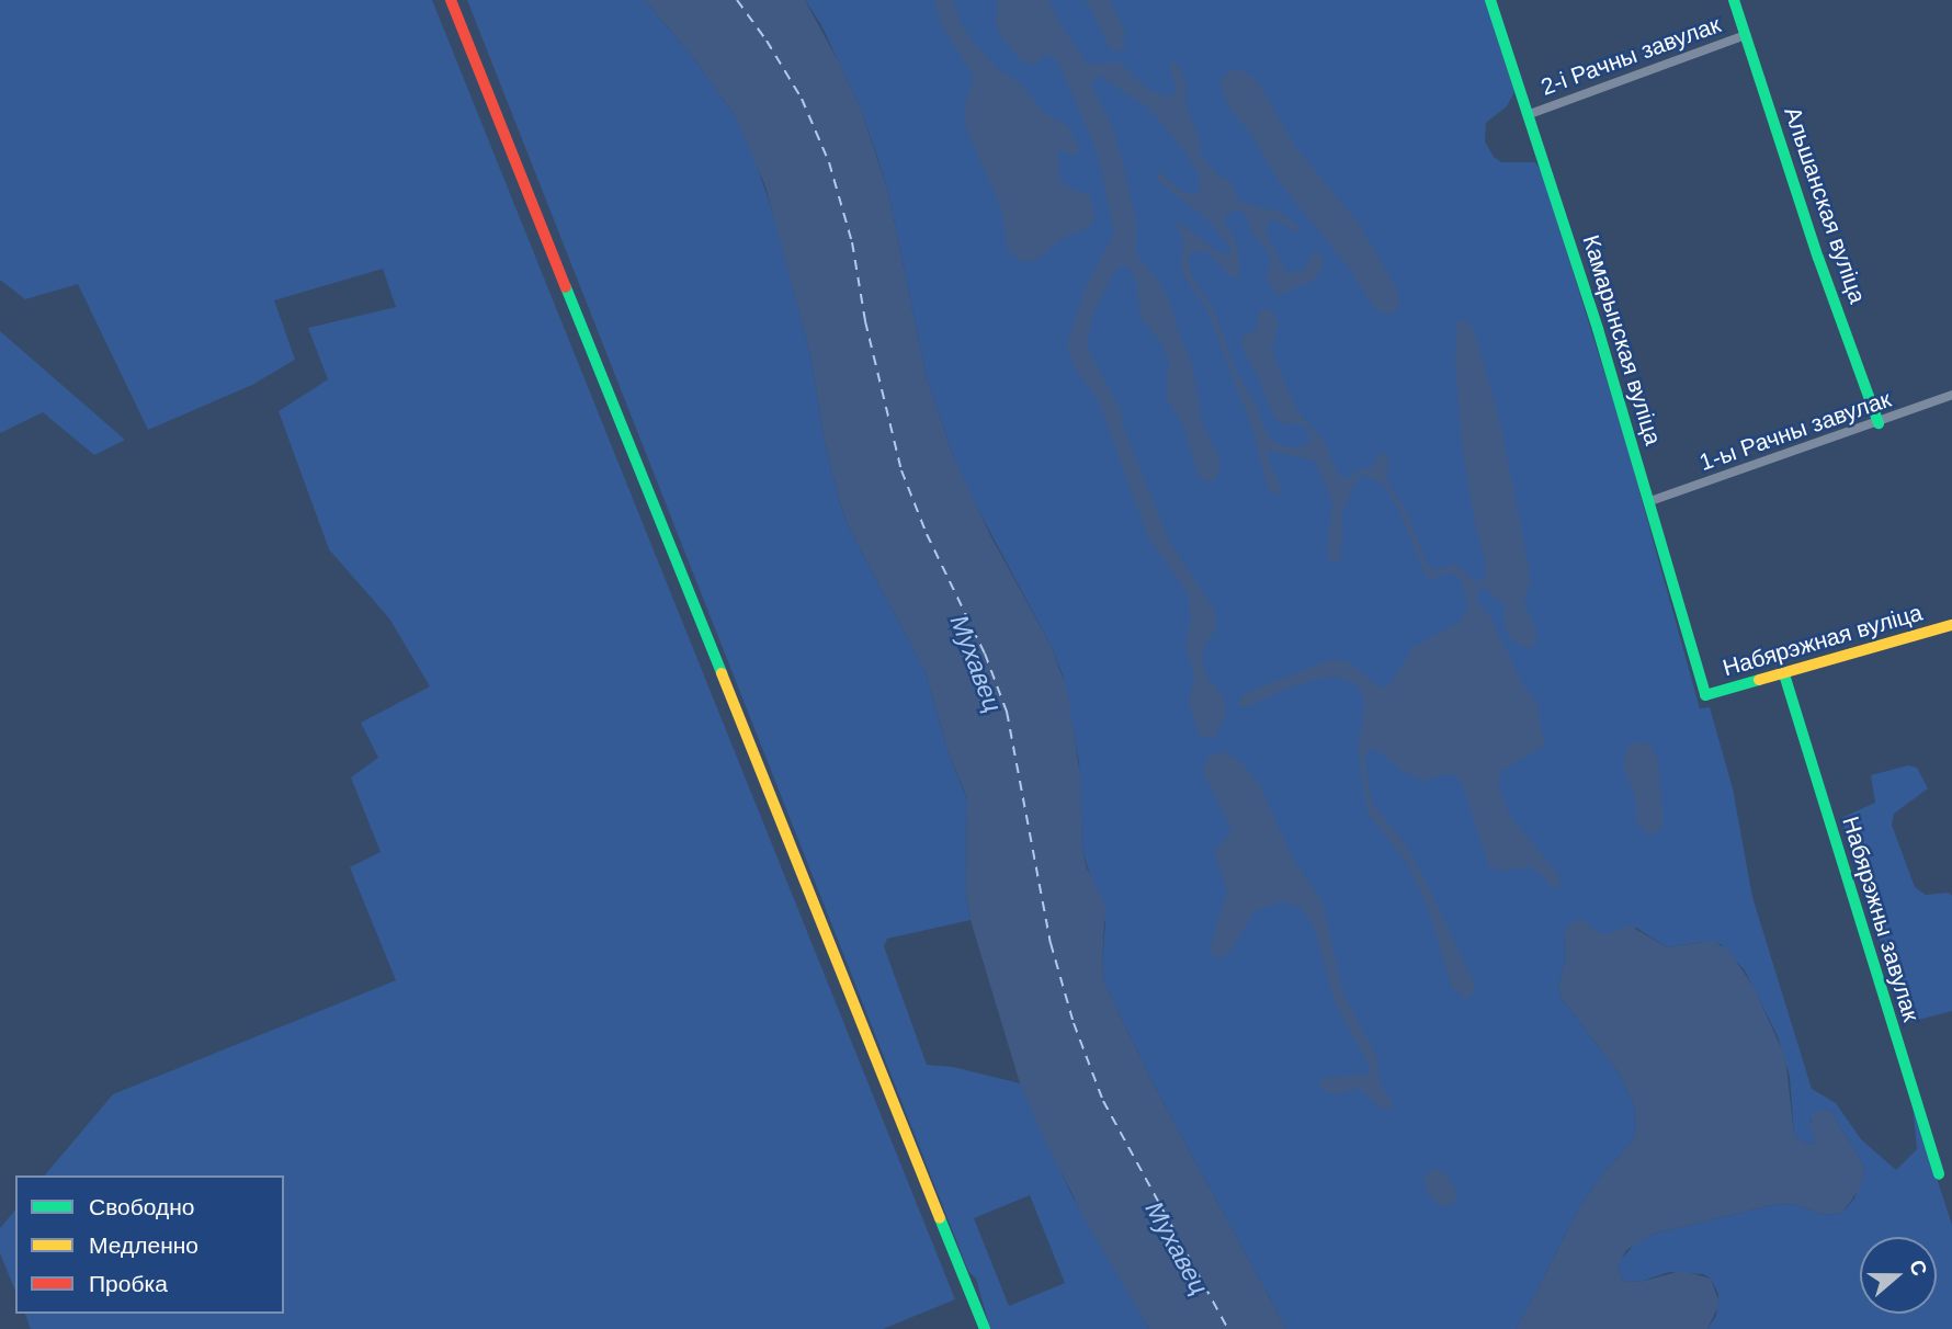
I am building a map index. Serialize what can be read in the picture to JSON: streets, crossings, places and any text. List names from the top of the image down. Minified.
{"streets":{"street":["2-і Рачны завулак","Альшанская вуліца","Камарынская вуліца","1-ы Рачны завулак","Набярэжная вуліца","Набярэжны завулак"]},"crossings":[["2-і Рачны завулак","Альшанская вуліца"],["2-і Рачны завулак","Камарынская вуліца"],["Альшанская вуліца","1-ы Рачны завулак"],["Камарынская вуліца","1-ы Рачны завулак"],["Камарынская вуліца","Набярэжная вуліца"],["Набярэжная вуліца","Набярэжны завулак"]],"water":["Мухавец"],"legend":["Свободно","Медленно","Пробка"],"north":"right"}
